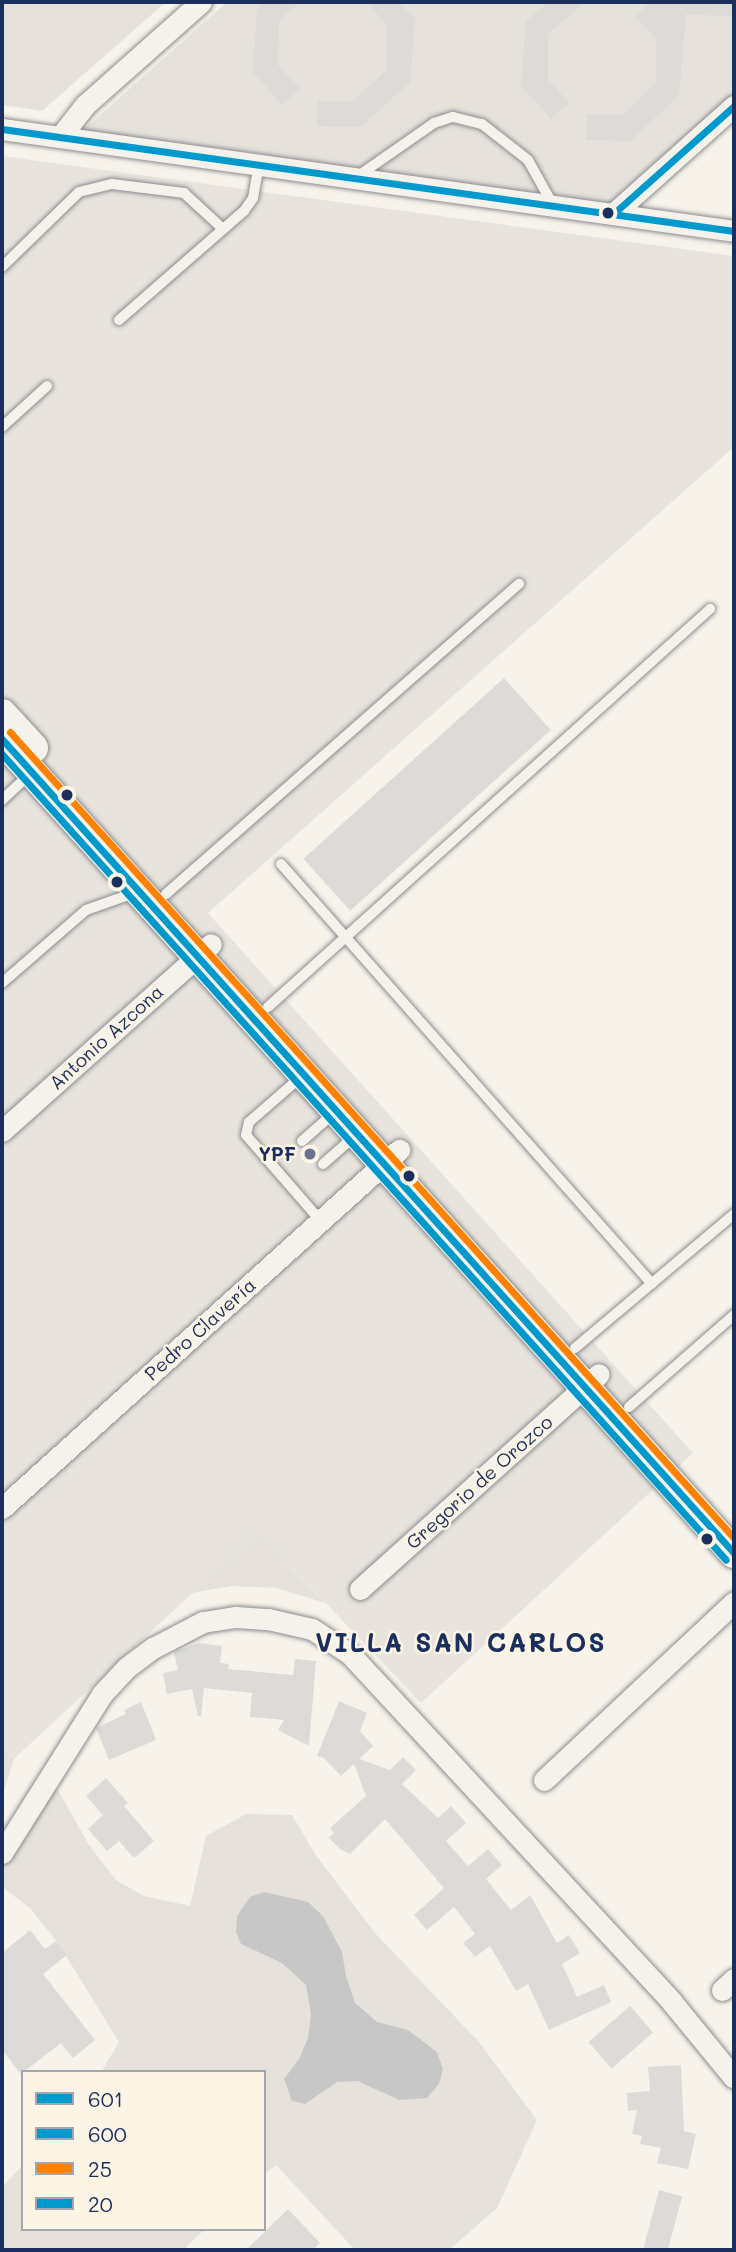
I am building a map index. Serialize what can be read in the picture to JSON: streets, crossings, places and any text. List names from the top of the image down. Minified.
{"streets":{"street":["Antonio Azcona","Pedro Clavería","Gregorio de Orozco"]},"districts":["VILLA SAN CARLOS"],"places":["YPF"],"lines":["transit line 20","transit line 25","transit line 601","transit line 600"],"legend":["601","600","25","20"]}
